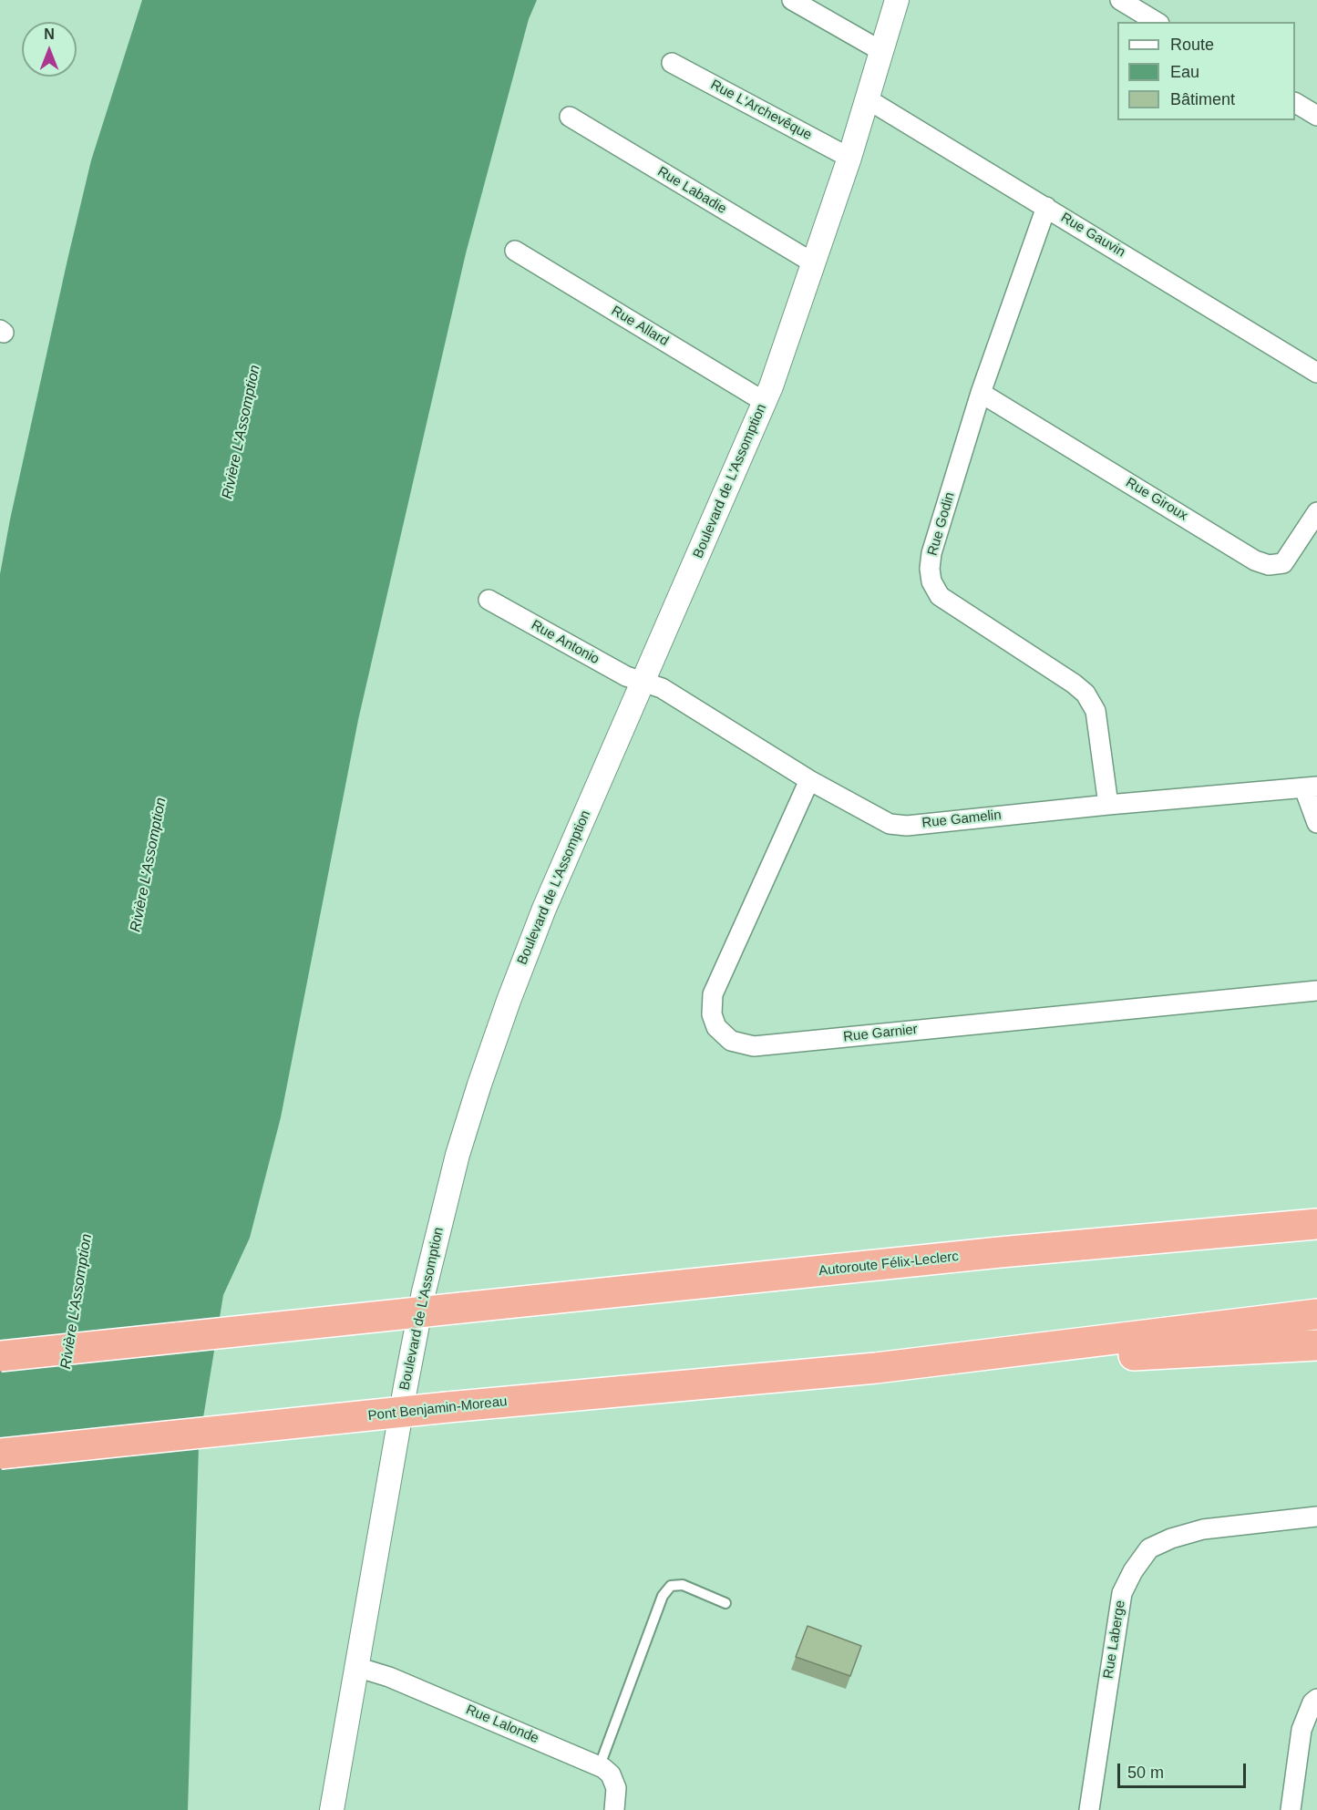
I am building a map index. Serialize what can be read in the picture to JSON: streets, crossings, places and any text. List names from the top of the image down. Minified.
{"streets":{"highway":["Autoroute Félix-Leclerc","Pont Benjamin-Moreau"],"street":["Rue L'Archevêque","Rue Labadie","Rue Gauvin","Rue Allard","Boulevard de L'Assomption","Rue Giroux","Rue Godin","Rue Antonio","Rue Gamelin","Rue Garnier","Rue Laberge","Rue Lalonde"]},"crossings":[["Rue L'Archevêque","Boulevard de L'Assomption"],["Rue Labadie","Boulevard de L'Assomption"],["Rue Gauvin","Boulevard de L'Assomption"],["Rue Gauvin","Rue Godin"],["Rue Allard","Boulevard de L'Assomption"],["Boulevard de L'Assomption","Rue Antonio"],["Boulevard de L'Assomption","Rue Gamelin"],["Boulevard de L'Assomption","Rue Lalonde"],["Rue Giroux","Rue Godin"],["Rue Godin","Rue Gamelin"],["Rue Antonio","Rue Gamelin"],["Rue Gamelin","Rue Garnier"]],"water":["Rivière L'Assomption"],"legend":["Route","Eau","Bâtiment"],"scale_bar":"50 m","north":"top"}
